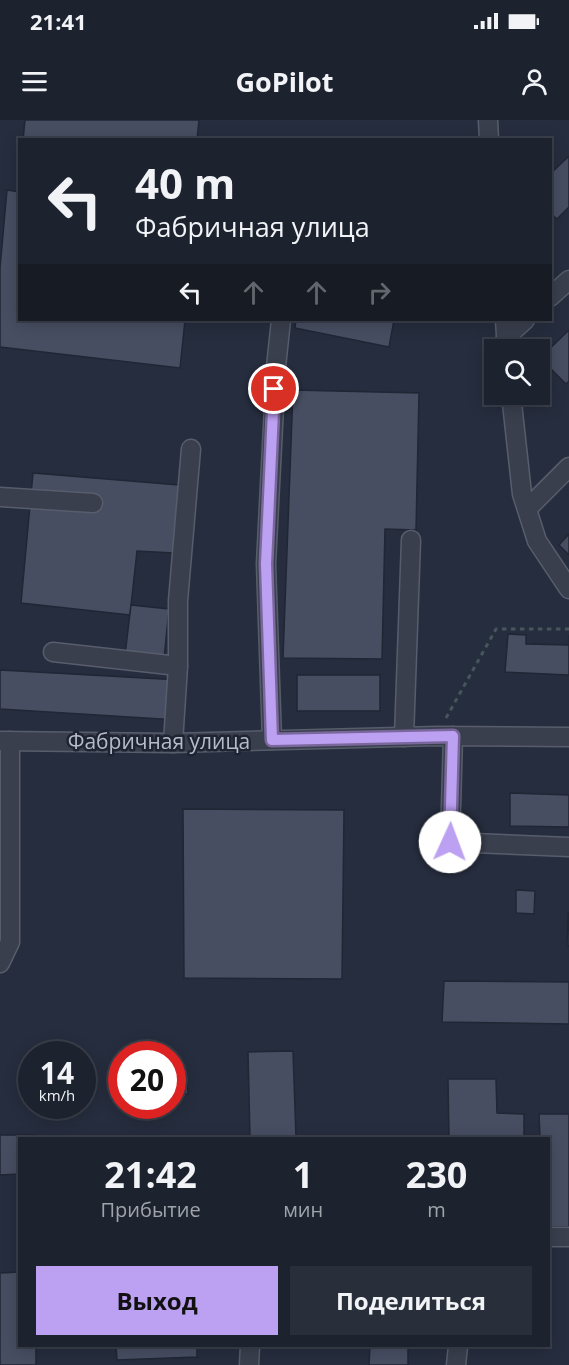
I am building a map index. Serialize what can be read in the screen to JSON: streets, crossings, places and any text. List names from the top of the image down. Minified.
{"streets":{"lane":["Фабричная улица"]},"page":{"status":"21:41","header":"GoPilot","turn":["40 m","Фабричная улица"],"speed":"14 km/h","limit":"20","eta":["21:42","Прибытие","1","мин","230","m"],"buttons":["Выход","Поделиться"]}}
